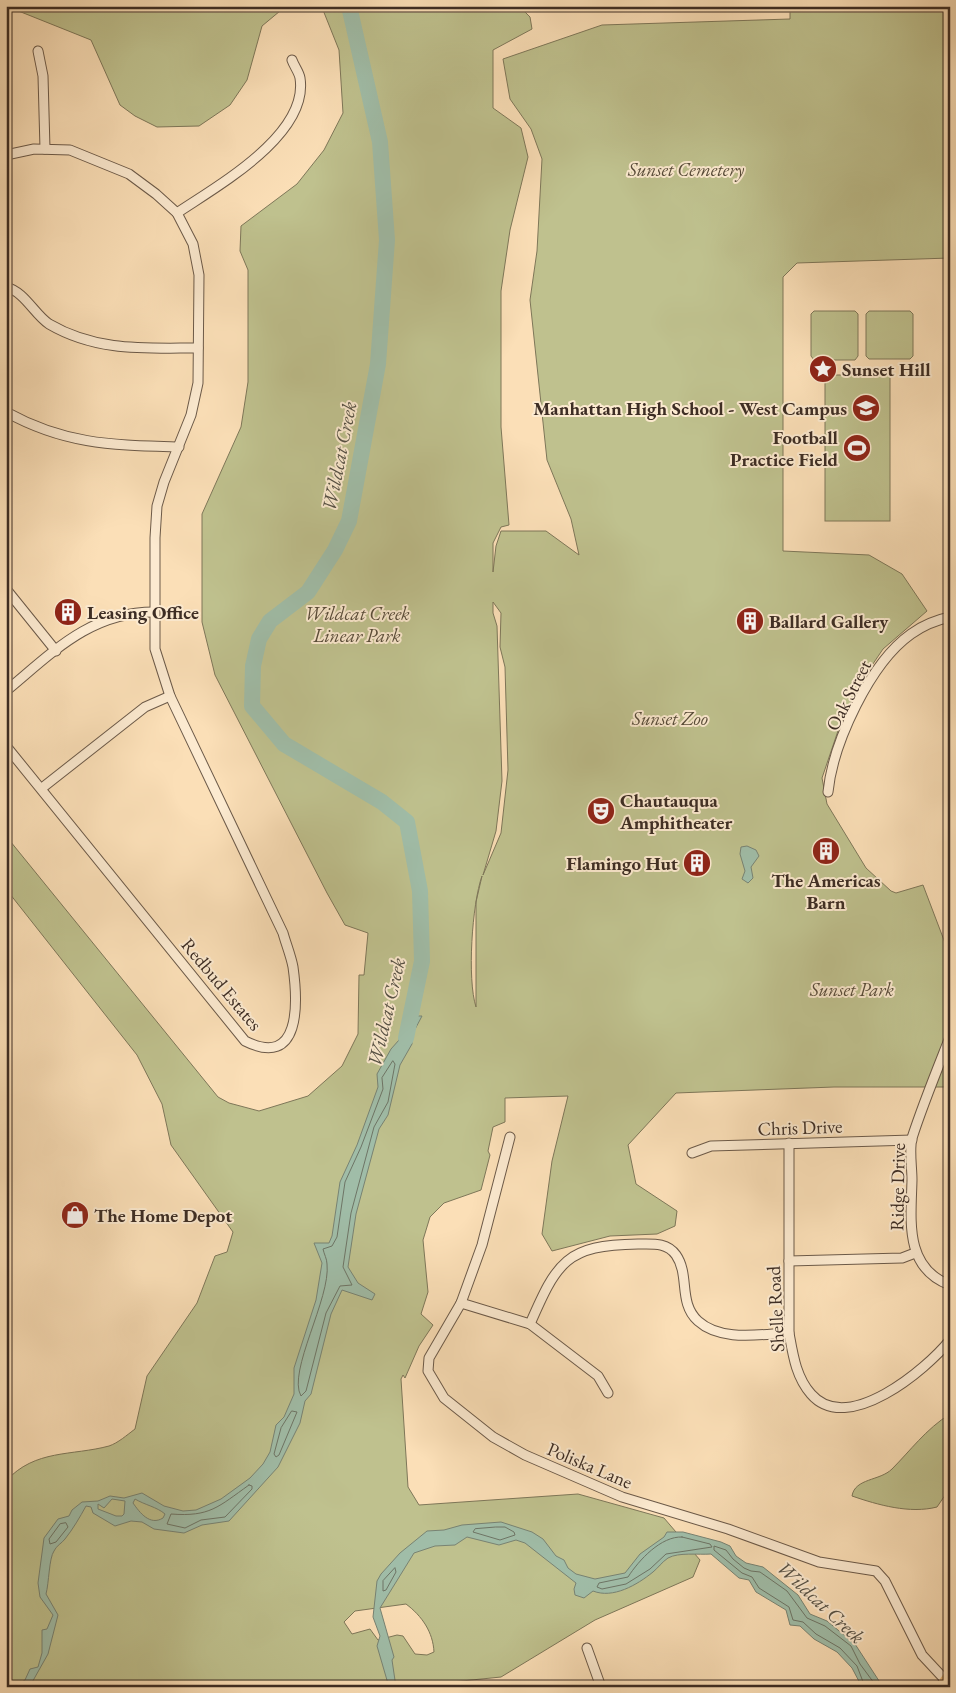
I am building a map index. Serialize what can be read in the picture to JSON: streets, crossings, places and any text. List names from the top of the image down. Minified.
{"streets":{"street":["Oak Street","Redbud Estates","Chris Drive","Ridge Drive","Shelle Road","Poliska Lane"]},"crossings":[["Chris Drive","Ridge Drive"],["Chris Drive","Shelle Road"]],"water":["Wildcat Creek"],"parks":["Sunset Cemetery","Wildcat Creek Linear Park","Sunset Zoo","Sunset Park"],"places":{"place":["Sunset Hill"],"school or university":["Manhattan High School - West Campus"],"sports":["Football Practice Field"],"building":["Leasing Office","Ballard Gallery","The Americas Barn","Flamingo Hut"],"theatre":["Chautauqua Amphitheater"],"shop":["The Home Depot"]}}
